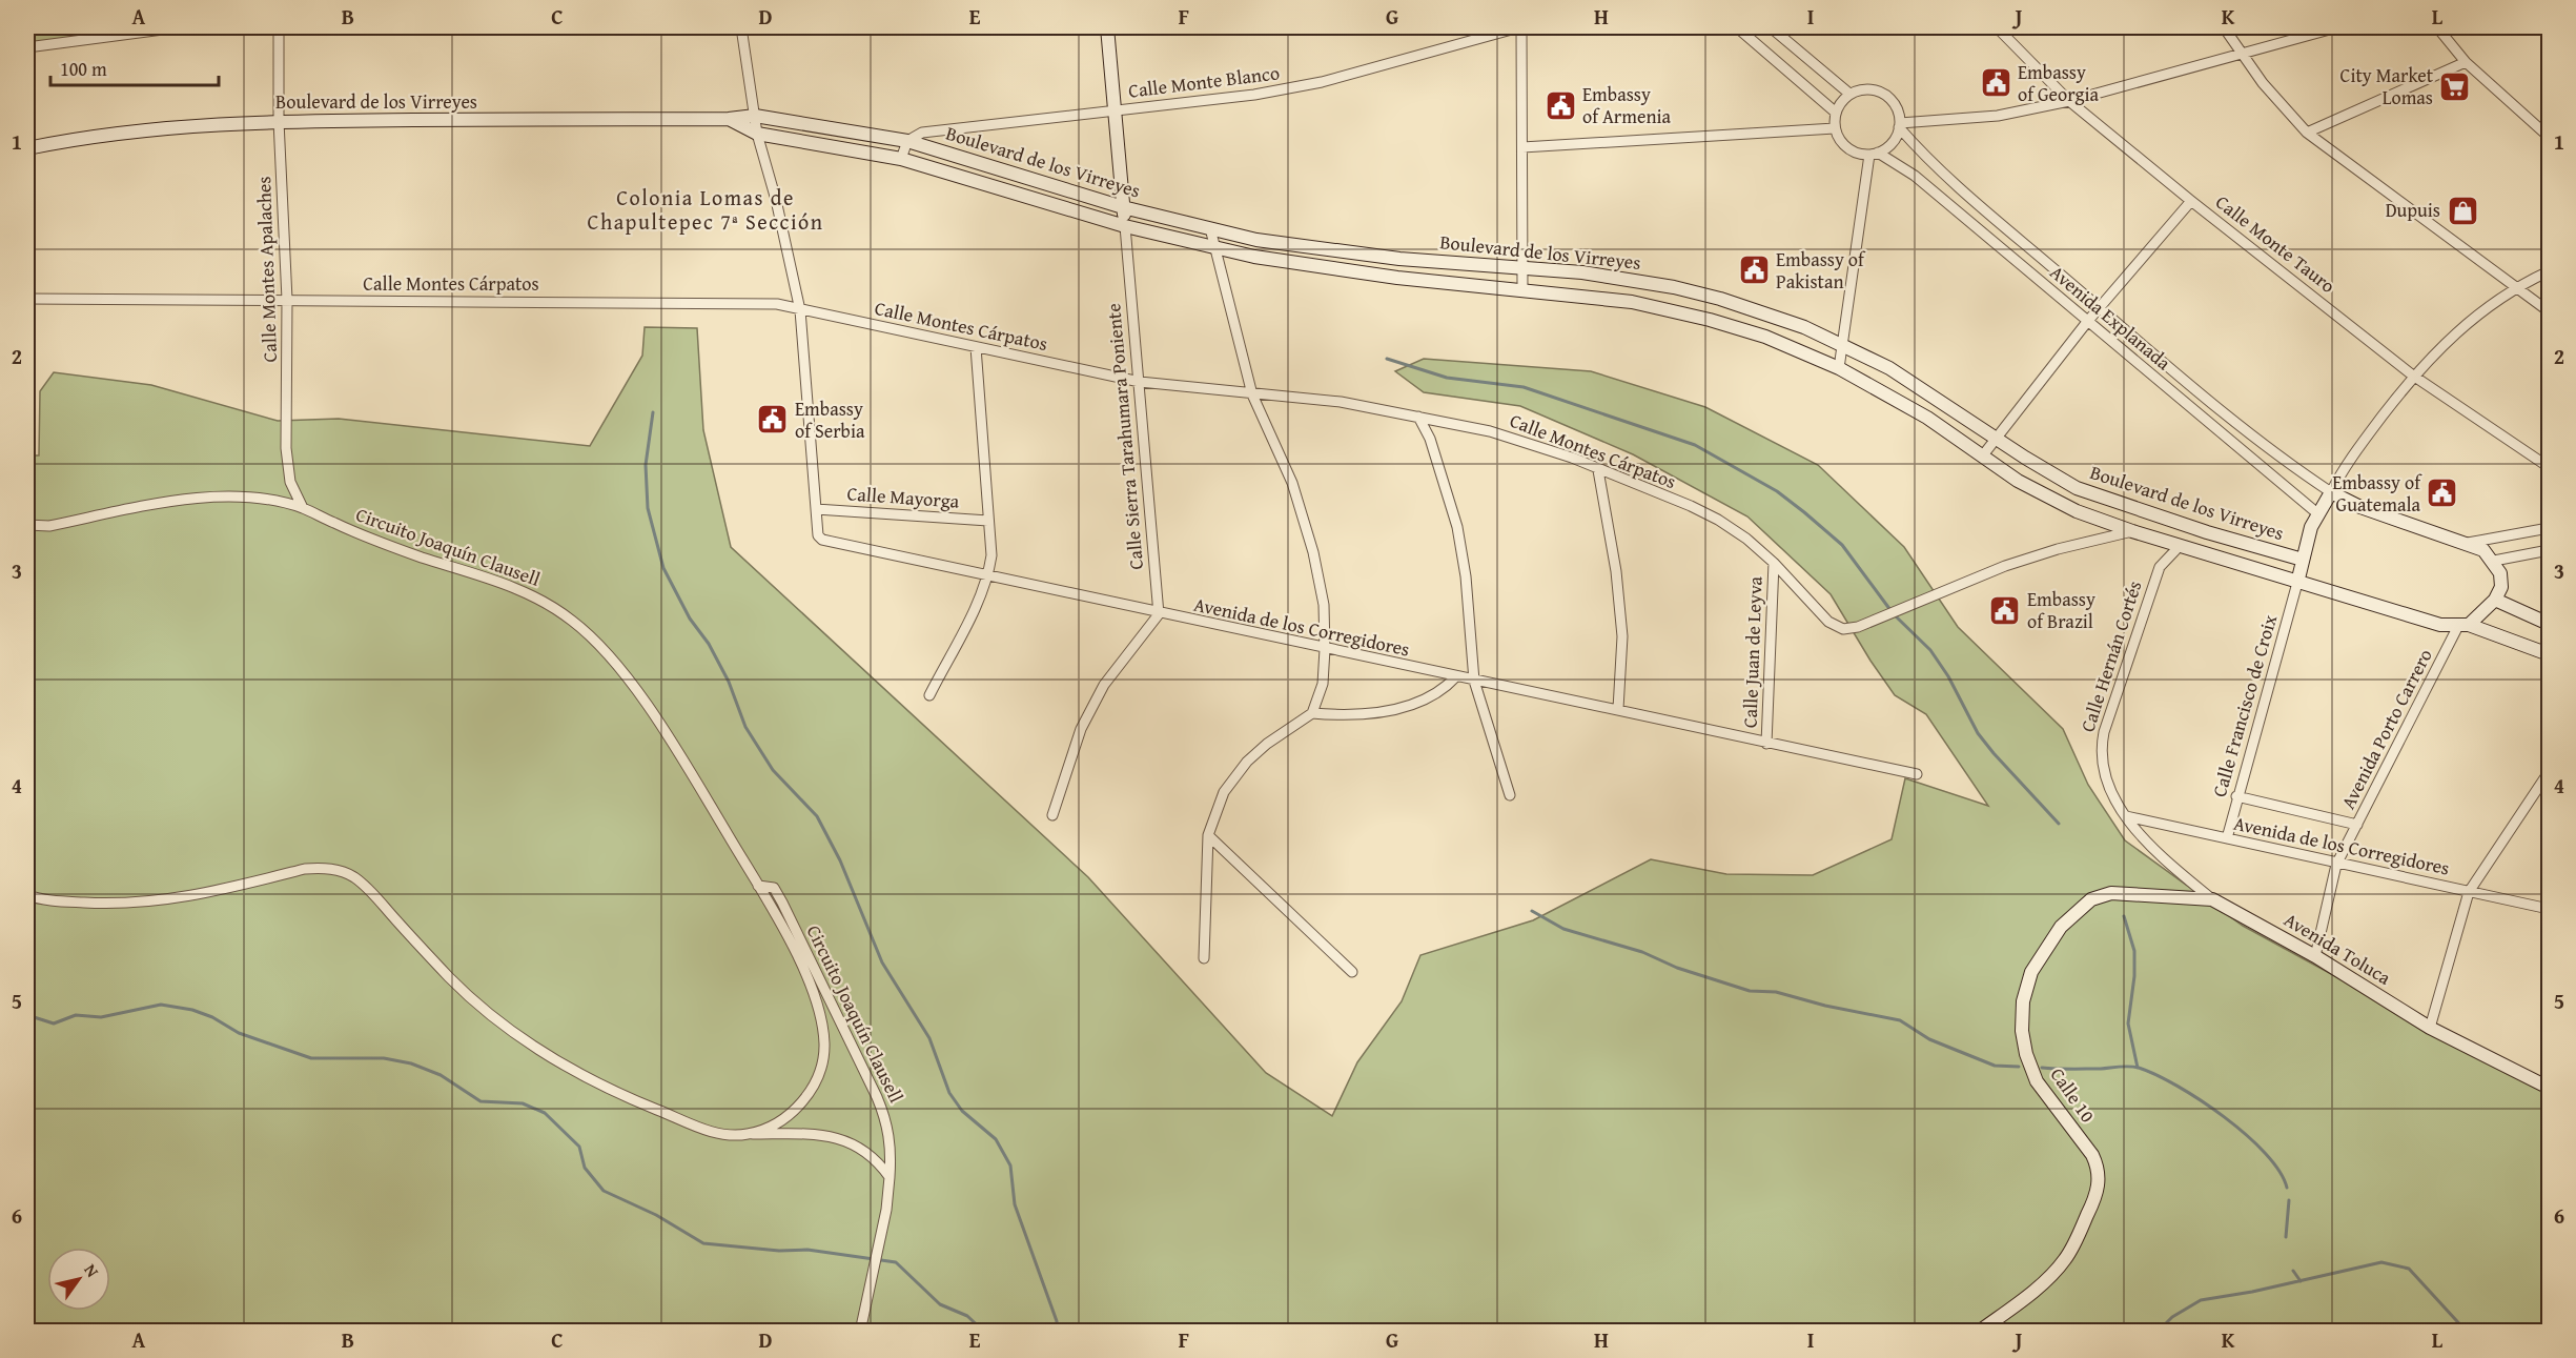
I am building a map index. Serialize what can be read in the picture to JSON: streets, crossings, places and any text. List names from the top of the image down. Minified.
{"streets":{"street":["Calle Monte Blanco","Boulevard de los Virreyes","Calle Monte Tauro","Calle Montes Apalaches","Calle Montes Cárpatos","Avenida Explanada","Calle Sierra Tarahumara Poniente","Calle Mayorga","Circuito Joaquín Clausell","Avenida de los Corregidores","Calle Juan de Leyva","Calle Hernán Cortés","Calle Francisco de Croix","Avenida Porto Carrero","Avenida Toluca","Calle 10"]},"crossings":[["Calle Monte Blanco","Boulevard de los Virreyes"],["Calle Monte Blanco","Calle Sierra Tarahumara Poniente"],["Boulevard de los Virreyes","Calle Montes Apalaches"],["Boulevard de los Virreyes","Calle Montes Cárpatos"],["Boulevard de los Virreyes","Calle Sierra Tarahumara Poniente"],["Boulevard de los Virreyes","Calle Hernán Cortés"],["Boulevard de los Virreyes","Calle Francisco de Croix"],["Boulevard de los Virreyes","Avenida Porto Carrero"],["Calle Montes Apalaches","Calle Montes Cárpatos"],["Calle Montes Apalaches","Circuito Joaquín Clausell"],["Calle Montes Cárpatos","Calle Sierra Tarahumara Poniente"],["Calle Montes Cárpatos","Calle Juan de Leyva"],["Calle Sierra Tarahumara Poniente","Avenida de los Corregidores"],["Calle Mayorga","Avenida de los Corregidores"],["Avenida de los Corregidores","Calle Juan de Leyva"],["Avenida de los Corregidores","Calle Hernán Cortés"],["Avenida de los Corregidores","Calle Francisco de Croix"],["Avenida de los Corregidores","Avenida Porto Carrero"],["Avenida de los Corregidores","Avenida Toluca"],["Calle Hernán Cortés","Avenida Toluca"],["Avenida Porto Carrero","Avenida Toluca"],["Avenida Toluca","Calle 10"]],"districts":["Colonia Lomas de Chapultepec 7ª Sección"],"places":{"public building":["Embassy of Georgia","Embassy of Armenia","Embassy of Pakistan","Embassy of Serbia","Embassy of Guatemala","Embassy of Brazil"],"supermarket":["City Market Lomas"],"shop":["Dupuis"]},"scale_bar":"100 m","north":"top right","grid":{"columns":["A","B","C","D","E","F","G","H","I","J","K","L"],"rows":["1","2","3","4","5","6"]}}
